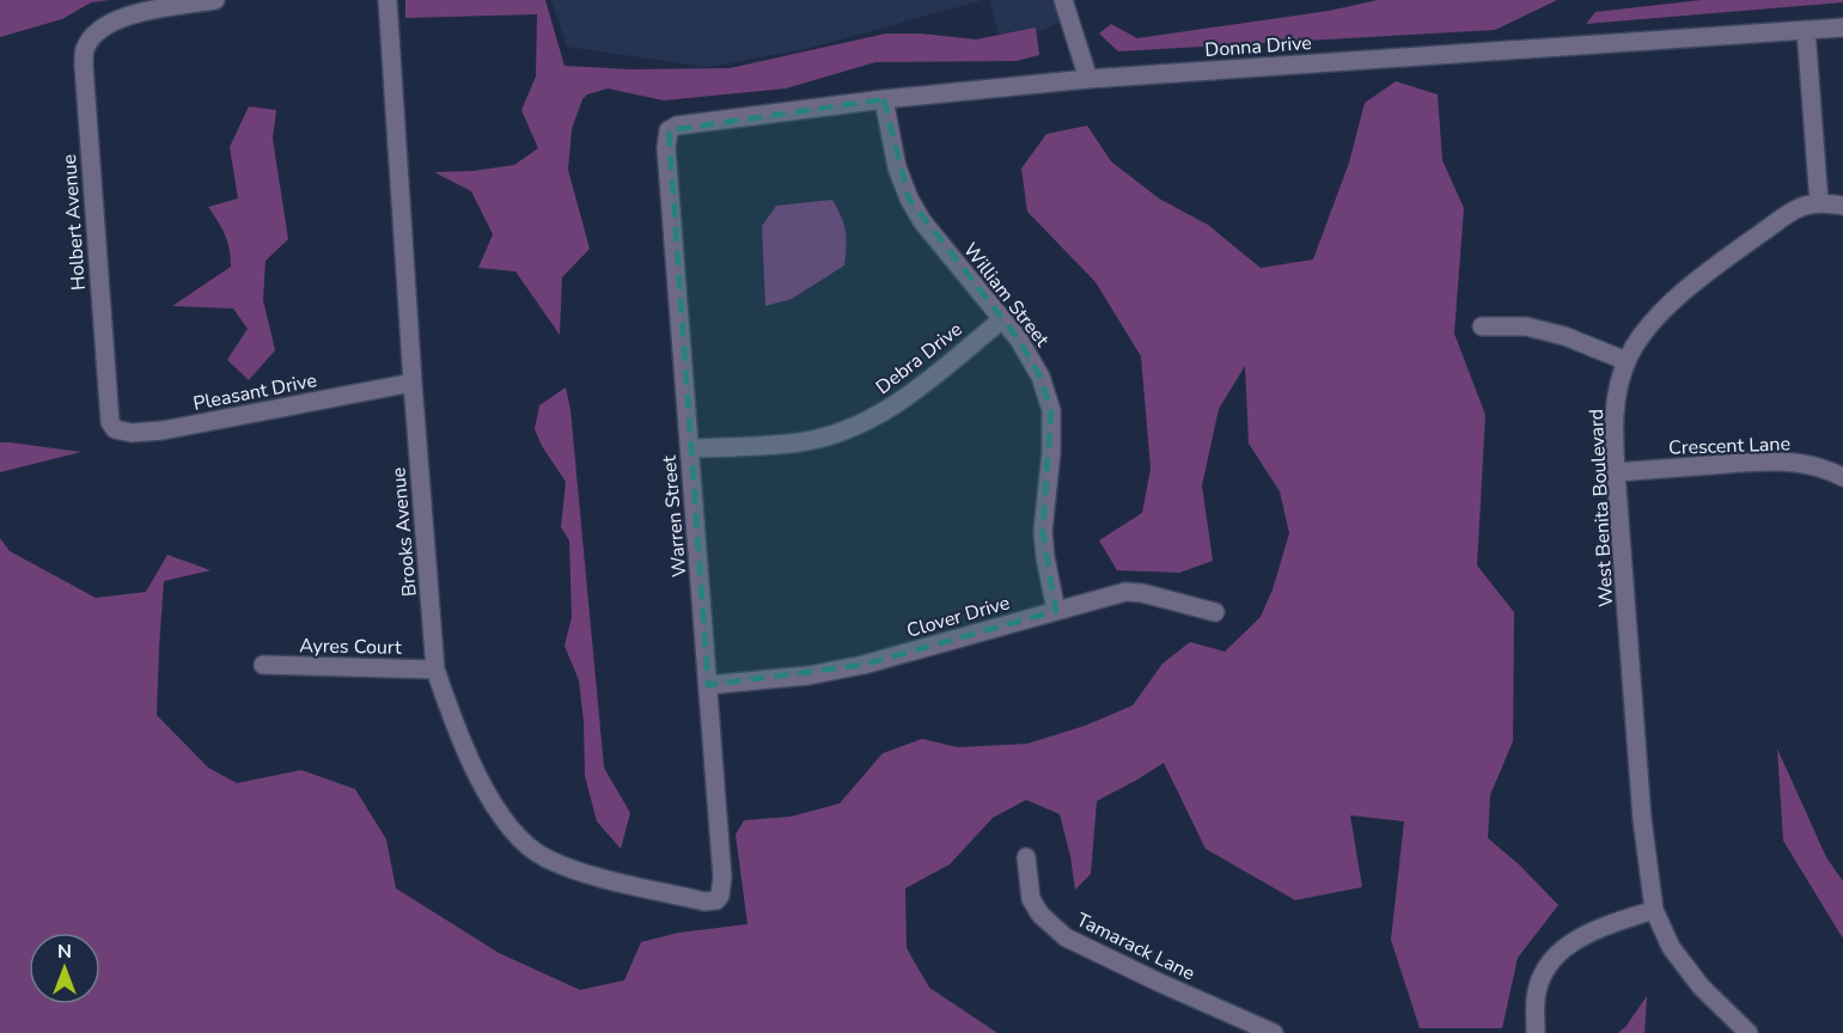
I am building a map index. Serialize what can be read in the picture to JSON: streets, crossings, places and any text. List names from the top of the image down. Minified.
{"streets":{"street":["Donna Drive","Holbert Avenue","William Street","Debra Drive","Pleasant Drive","Crescent Lane","West Benita Boulevard","Warren Street","Brooks Avenue","Clover Drive","Ayres Court","Tamarack Lane"]},"crossings":[["Donna Drive","William Street"],["Donna Drive","Warren Street"],["Holbert Avenue","Pleasant Drive"],["William Street","Debra Drive"],["William Street","Clover Drive"],["Debra Drive","Warren Street"],["Pleasant Drive","Brooks Avenue"],["Crescent Lane","West Benita Boulevard"],["Warren Street","Brooks Avenue"],["Warren Street","Clover Drive"],["Brooks Avenue","Ayres Court"]],"north":"top"}
